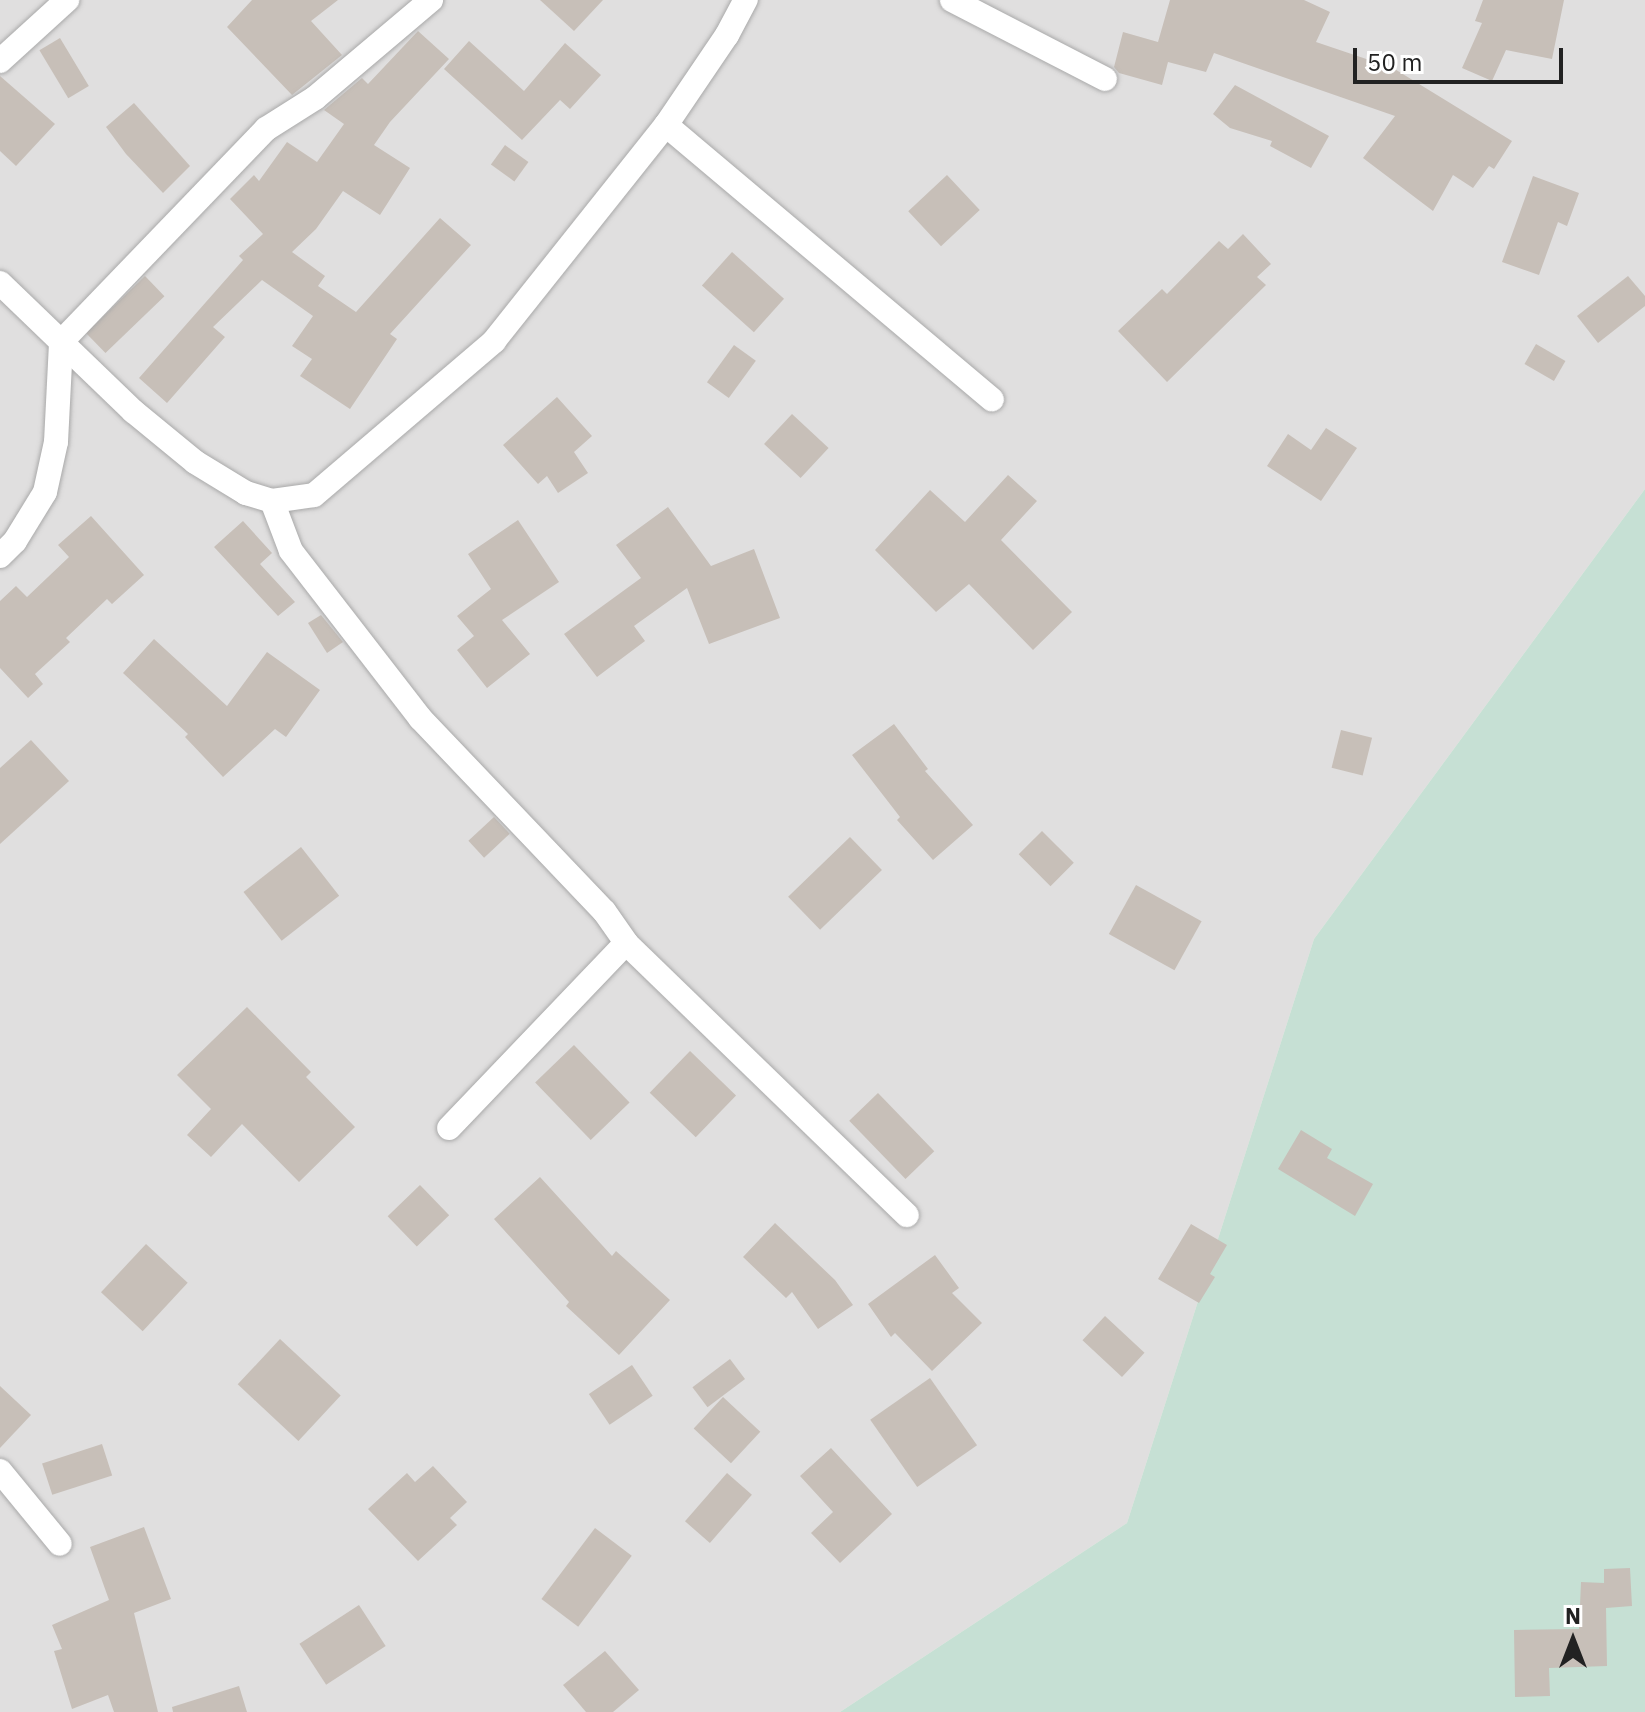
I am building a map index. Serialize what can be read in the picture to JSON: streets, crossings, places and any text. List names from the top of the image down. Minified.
{"scale_bar":"50 m","north":"top"}
